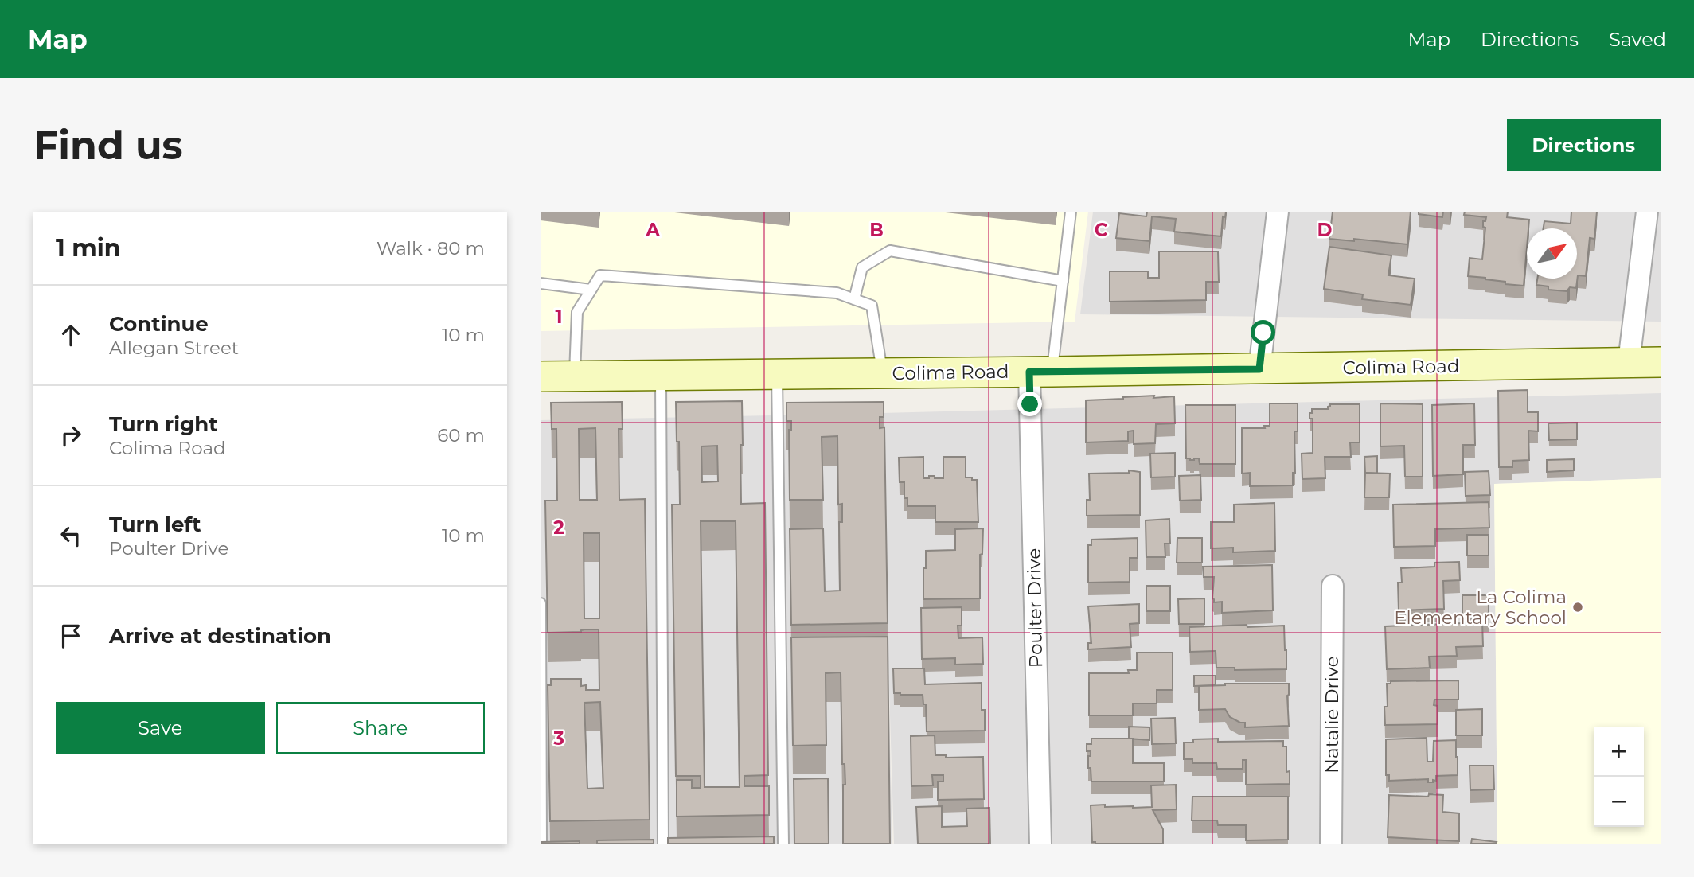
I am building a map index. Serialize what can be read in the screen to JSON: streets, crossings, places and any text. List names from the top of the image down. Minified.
{"streets":{"main road":["Colima Road"],"street":["Poulter Drive","Natalie Drive"]},"crossings":[["Colima Road","Poulter Drive"]],"places":["La Colima Elementary School"],"north":"top right","page":{"header":"Map","nav":["Map","Directions","Saved"],"buttons":["Directions",["Save","Share"]],"title":"Find us","heading":["1 min","Walk · 80 m"],"list":[["Continue","Allegan Street","10 m"],["Turn right","Colima Road","60 m"],["Turn left","Poulter Drive","10 m"],"Arrive at destination"],"map_buttons":["+","−"]},"grid":{"columns":["A","B","C","D"],"rows":["1","2","3"]}}
